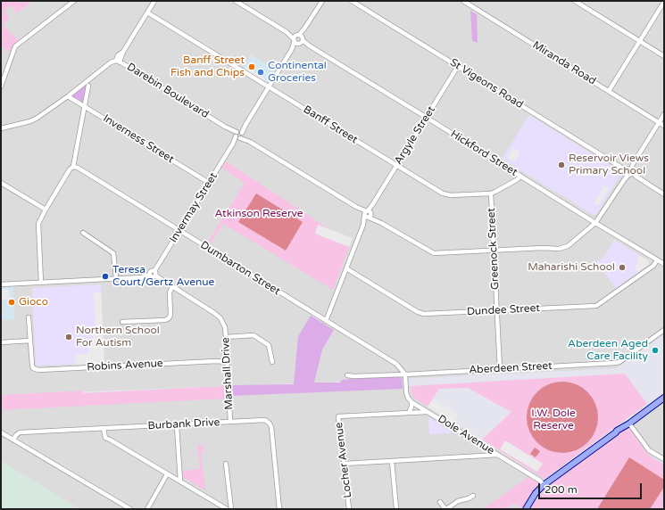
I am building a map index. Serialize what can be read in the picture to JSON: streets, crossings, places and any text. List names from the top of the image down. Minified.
{"streets":{"street":["Miranda Road","St Vigeons Road","Darebin Boulevard","Banff Street","Argyle Street","Inverness Street","Hickford Street","Invermay Street","Greenock Street","Dumbarton Street","Dundee Street","Robins Avenue","Aberdeen Street","Marshall Drive","Burbank Drive","Dole Avenue","Locher Avenue"]},"crossings":[["St Vigeons Road","Darebin Boulevard"],["St Vigeons Road","Argyle Street"],["Darebin Boulevard","Argyle Street"],["Darebin Boulevard","Inverness Street"],["Darebin Boulevard","Hickford Street"],["Darebin Boulevard","Invermay Street"],["Darebin Boulevard","Greenock Street"],["Banff Street","Argyle Street"],["Banff Street","Hickford Street"],["Banff Street","Invermay Street"],["Banff Street","Greenock Street"],["Argyle Street","Hickford Street"],["Argyle Street","Dumbarton Street"],["Argyle Street","Dundee Street"],["Inverness Street","Invermay Street"],["Hickford Street","Invermay Street"],["Hickford Street","Dundee Street"],["Invermay Street","Dumbarton Street"],["Invermay Street","Marshall Drive"],["Greenock Street","Dundee Street"],["Greenock Street","Aberdeen Street"],["Dumbarton Street","Aberdeen Street"],["Robins Avenue","Marshall Drive"],["Marshall Drive","Burbank Drive"],["Dole Avenue","Locher Avenue"]],"parks":["Atkinson Reserve","I.W. Dole Reserve"],"places":["Banff Street Fish and Chips","Continental Groceries","Reservoir Views Primary School","Maharishi School","Teresa Court/Gertz Avenue","Gioco","Northern School For Autism","Aberdeen Aged Care Facility"],"scale_bar":"200 m"}
